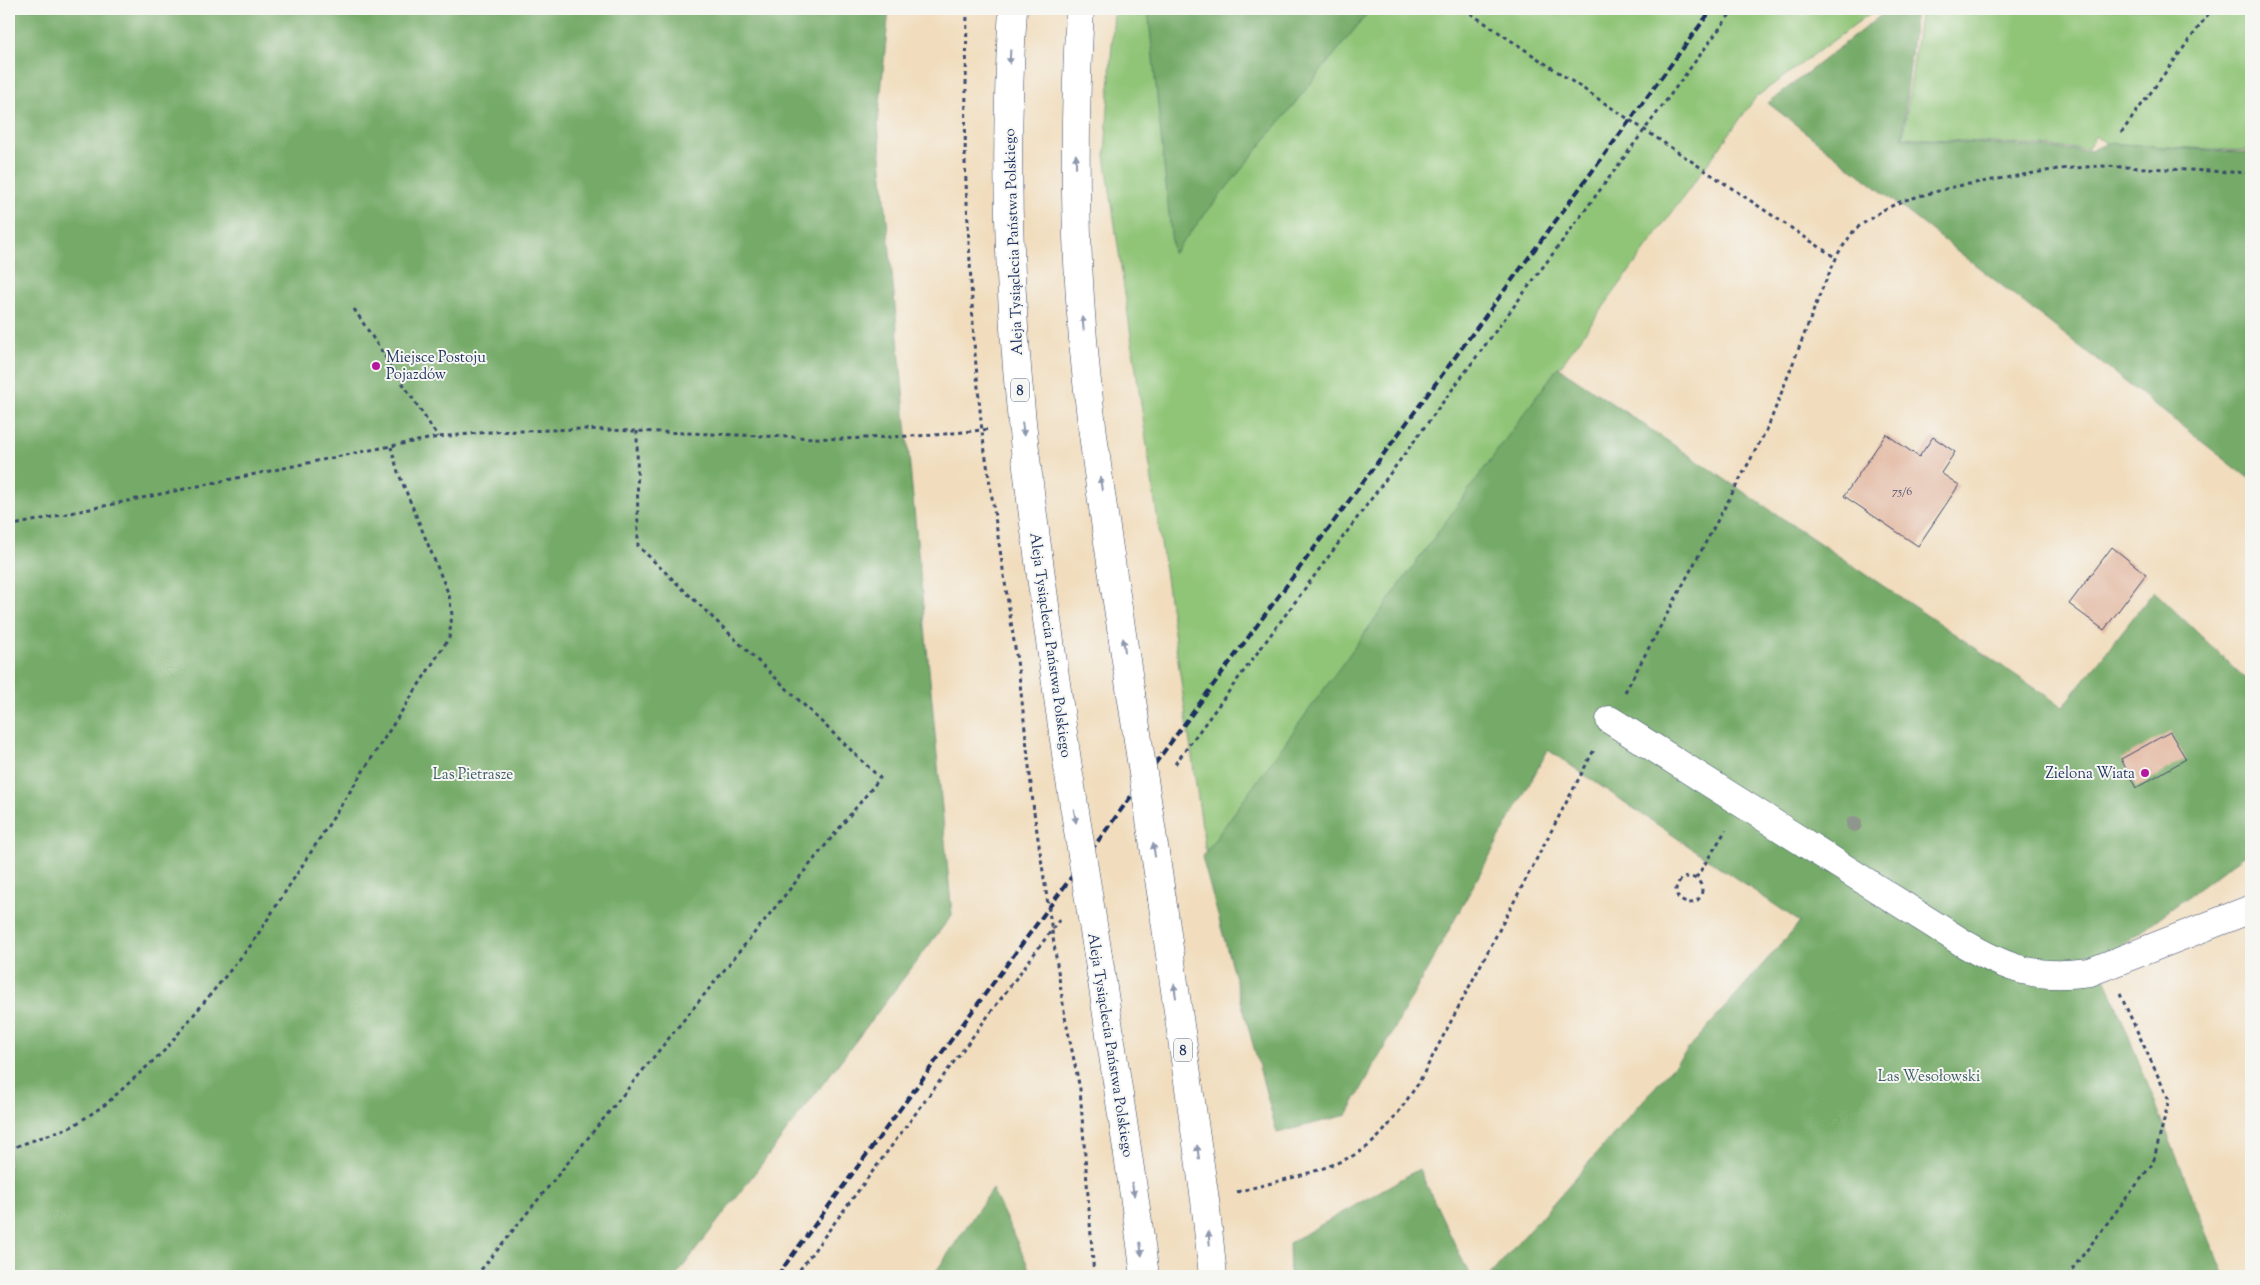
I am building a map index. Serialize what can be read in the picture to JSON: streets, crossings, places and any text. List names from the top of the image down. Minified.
{"streets":{"main road":["Aleja Tysiąclecia Państwa Polskiego","8"]},"parks":["Las Pietrasze","Las Wesołowski"],"places":["Miejsce Postoju Pojazdów","Zielona Wiata"],"house_numbers":["75/6"]}
